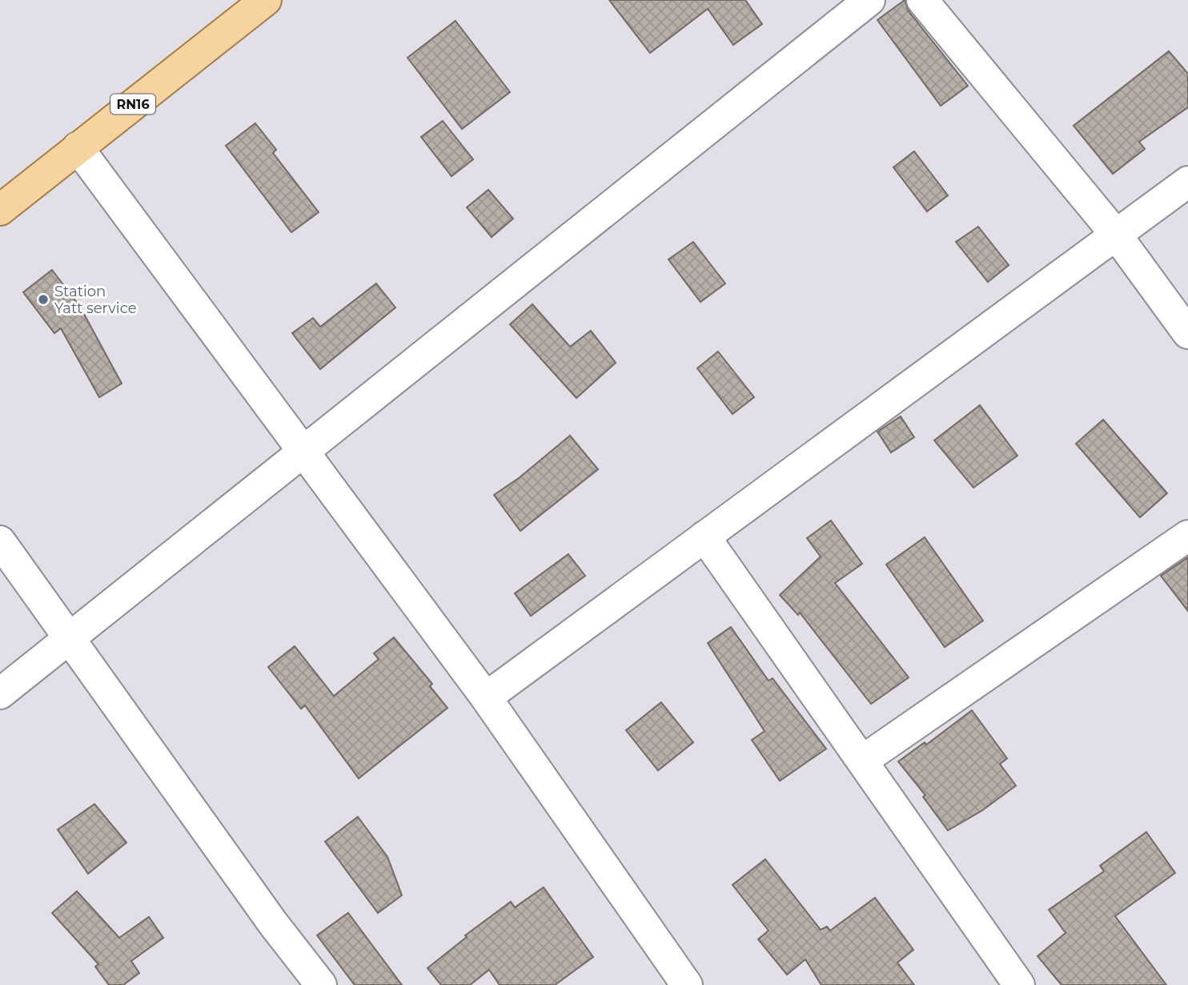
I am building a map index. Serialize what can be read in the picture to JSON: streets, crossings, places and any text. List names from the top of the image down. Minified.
{"streets":{"main road":["RN16"]},"places":["Station Yatt service"]}
